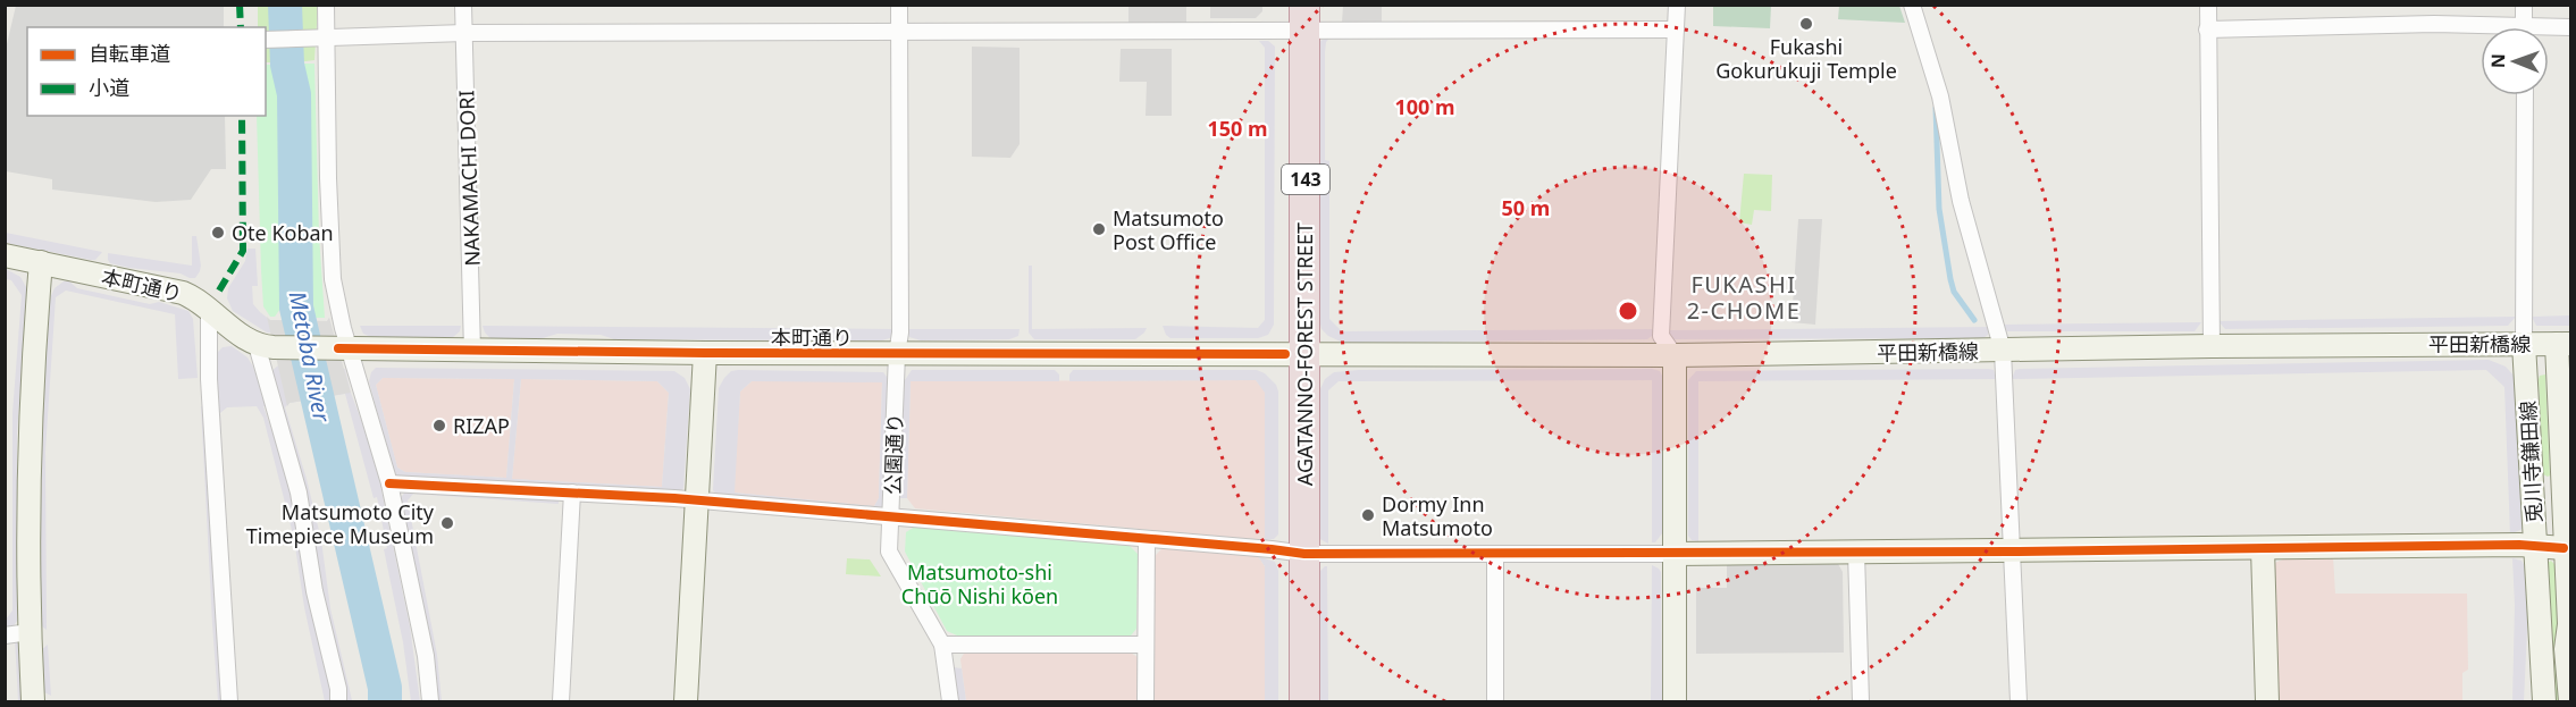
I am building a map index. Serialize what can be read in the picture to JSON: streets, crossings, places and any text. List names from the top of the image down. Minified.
{"streets":{"highway":["143","AGATANNO-FOREST STREET"],"street":["NAKAMACHI DORI","本町通り","平田新橋線","公園通り","兎川寺鎌田線"]},"crossings":[["NAKAMACHI DORI","本町通り"],["本町通り","平田新橋線"],["本町通り","AGATANNO-FOREST STREET"],["本町通り","公園通り"],["平田新橋線","AGATANNO-FOREST STREET"],["平田新橋線","兎川寺鎌田線"]],"districts":["FUKASHI 2-CHOME"],"water":["Metoba River"],"parks":["Matsumoto-shi Chūō Nishi kōen"],"places":["Fukashi Gokurukuji Temple","Matsumoto Post Office","Ote Koban","RIZAP","Dormy Inn Matsumoto","Matsumoto City Timepiece Museum"],"legend":["自転車道","小道"],"north":"left","rings":["100 m","150 m","50 m"]}
